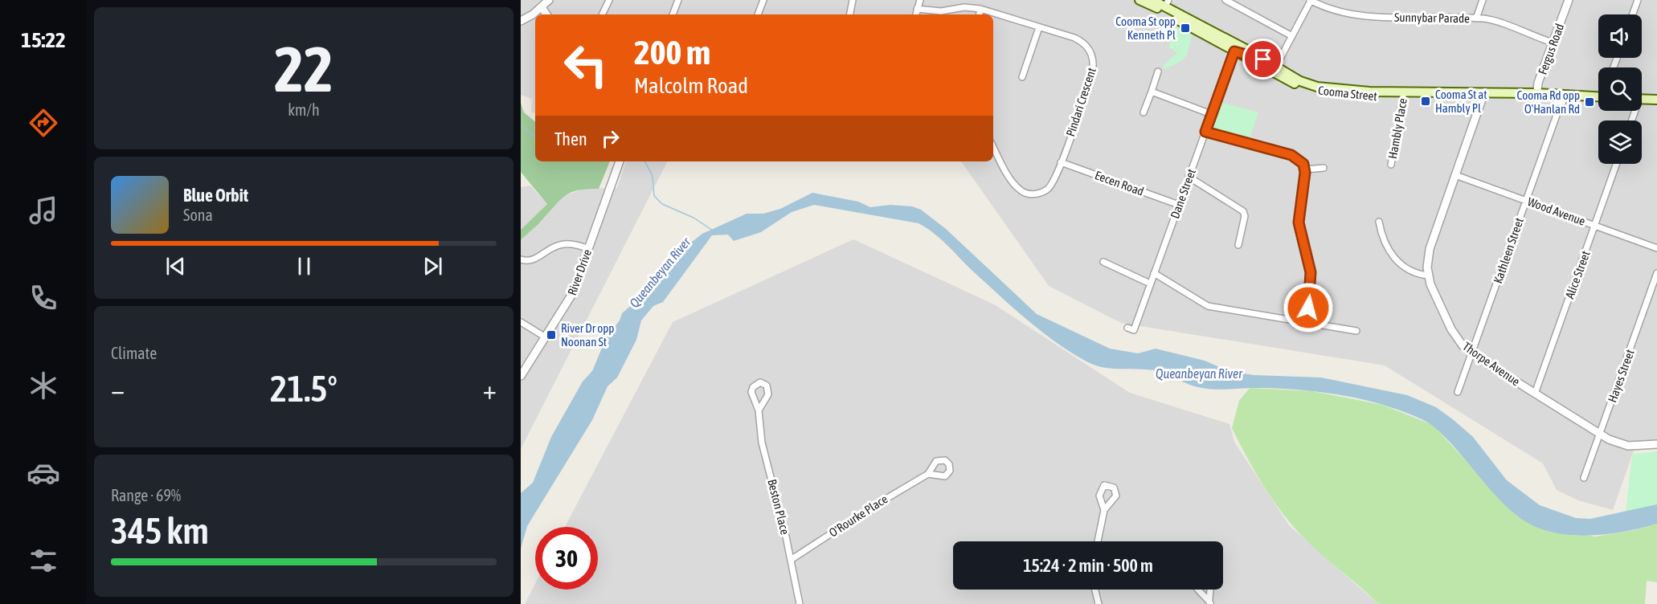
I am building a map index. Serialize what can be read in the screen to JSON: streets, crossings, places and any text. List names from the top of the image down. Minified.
{"streets":{"main road":["Cooma Street"],"street":["Sunnybar Parade","Fergus Road","Pindari Crescent","Hambly Place","Eecen Road","Dane Street","Wood Avenue","Kathleen Street","River Drive","Alice Street","Thorpe Avenue","Hayes Street","Beston Place","O'Rourke Place"]},"crossings":[["Sunnybar Parade","Fergus Road"],["Fergus Road","Cooma Street"],["Cooma Street","Hambly Place"],["Cooma Street","Dane Street"],["Cooma Street","Kathleen Street"],["Cooma Street","Thorpe Avenue"],["Pindari Crescent","Eecen Road"],["Eecen Road","Dane Street"],["Wood Avenue","Kathleen Street"],["Wood Avenue","Alice Street"],["Wood Avenue","Thorpe Avenue"],["Kathleen Street","Thorpe Avenue"],["Alice Street","Thorpe Avenue"],["Thorpe Avenue","Hayes Street"],["Beston Place","O'Rourke Place"]],"water":["Queanbeyan River"],"places":{"transit":["Cooma St opp Kenneth Pl","Cooma St at Hambly Pl","Cooma Rd opp O'Hanlan Rd","River Dr opp Noonan St"]},"page":{"tabs":"15:22","tile":[["22","km/h"],"Climate",["Range · 69%","345 km"]],"turn":["200 m","Malcolm Road"],"then":"Then","song":["Blue Orbit","Sona"],"heat":["−","21.5°","+"],"limit":"30","trip":"15:24 · 2 min · 500 m"}}
